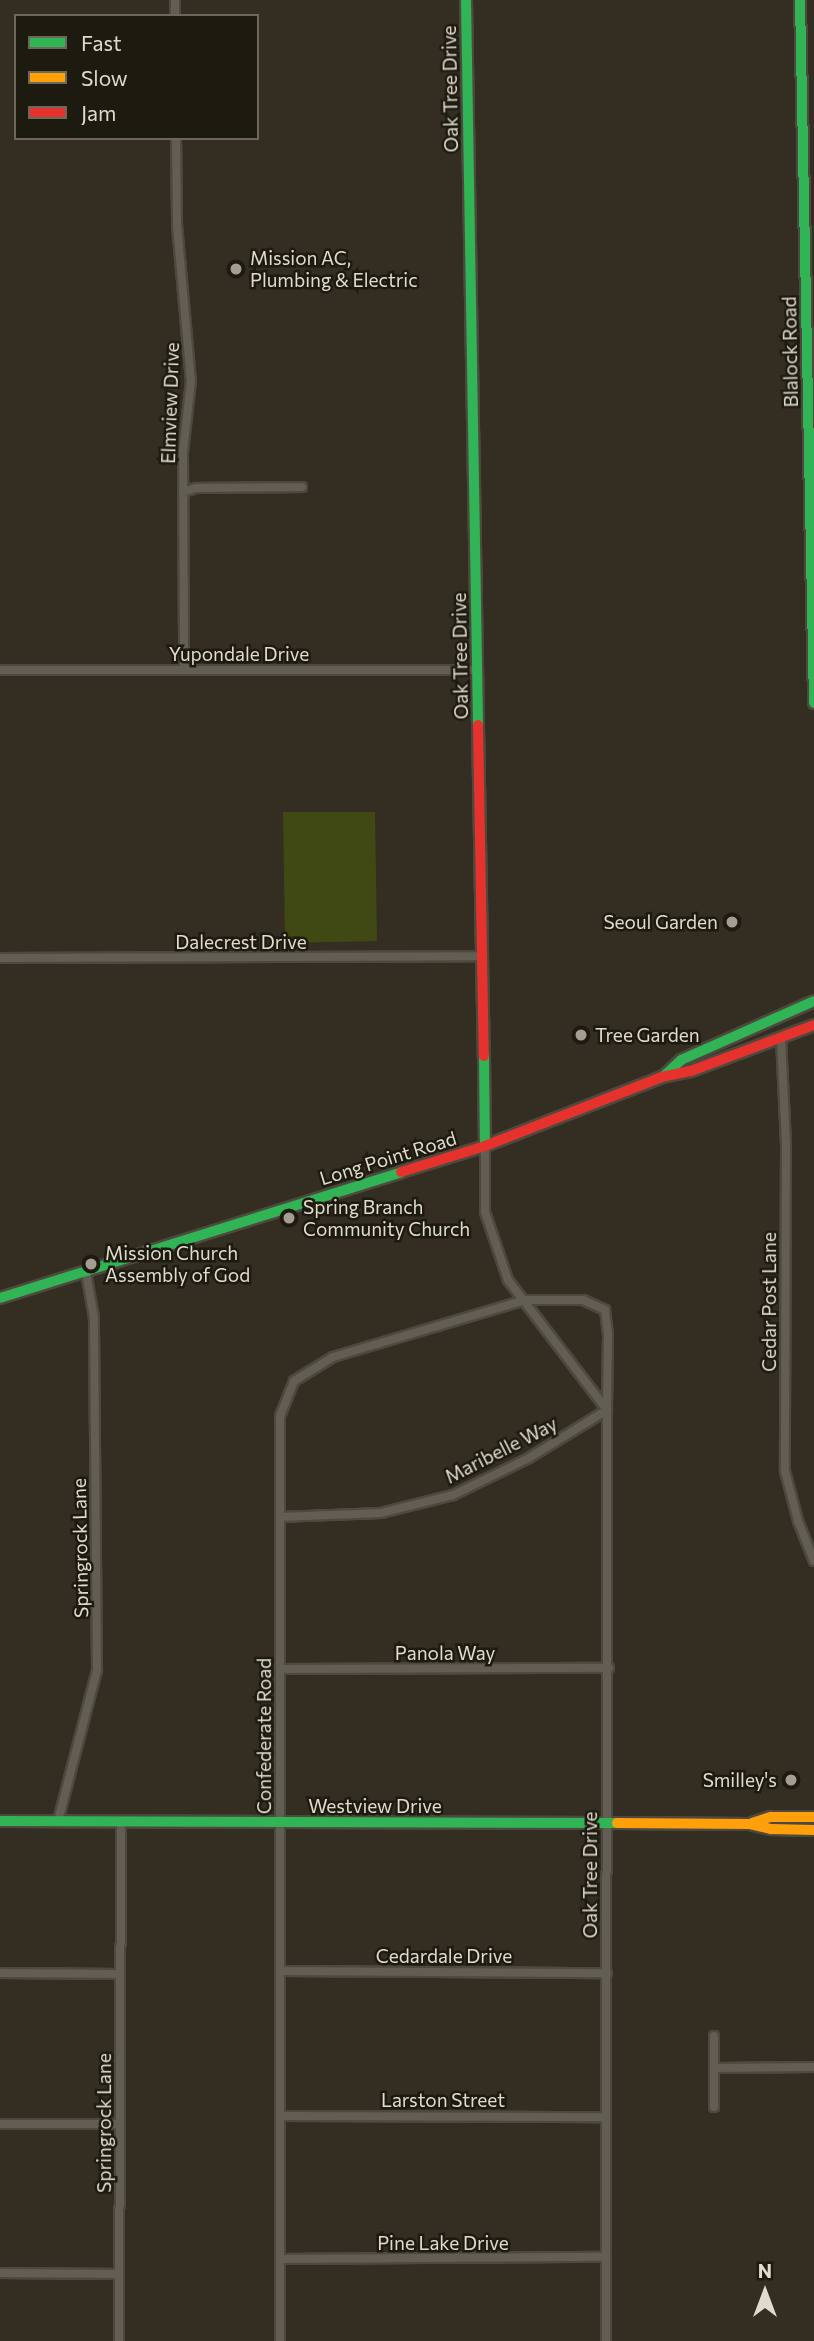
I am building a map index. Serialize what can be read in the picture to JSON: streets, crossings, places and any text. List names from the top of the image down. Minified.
{"streets":{"main road":["Oak Tree Drive","Blalock Road","Long Point Road","Westview Drive"],"street":["Elmview Drive","Yupondale Drive","Dalecrest Drive","Cedar Post Lane","Maribelle Way","Springrock Lane","Panola Way","Confederate Road","Cedardale Drive","Larston Street","Pine Lake Drive"]},"crossings":[["Oak Tree Drive","Yupondale Drive"],["Oak Tree Drive","Dalecrest Drive"],["Oak Tree Drive","Long Point Road"],["Oak Tree Drive","Maribelle Way"],["Oak Tree Drive","Panola Way"],["Oak Tree Drive","Confederate Road"],["Oak Tree Drive","Westview Drive"],["Oak Tree Drive","Cedardale Drive"],["Oak Tree Drive","Larston Street"],["Oak Tree Drive","Pine Lake Drive"],["Elmview Drive","Yupondale Drive"],["Long Point Road","Cedar Post Lane"],["Long Point Road","Springrock Lane"],["Maribelle Way","Confederate Road"],["Springrock Lane","Westview Drive"],["Panola Way","Confederate Road"],["Confederate Road","Westview Drive"],["Confederate Road","Cedardale Drive"],["Confederate Road","Larston Street"],["Confederate Road","Pine Lake Drive"]],"places":["Mission AC, Plumbing & Electric","Seoul Garden","Tree Garden","Spring Branch Community Church","Mission Church Assembly of God","Smilley's"],"legend":["Fast","Slow","Jam"],"north":"top"}
